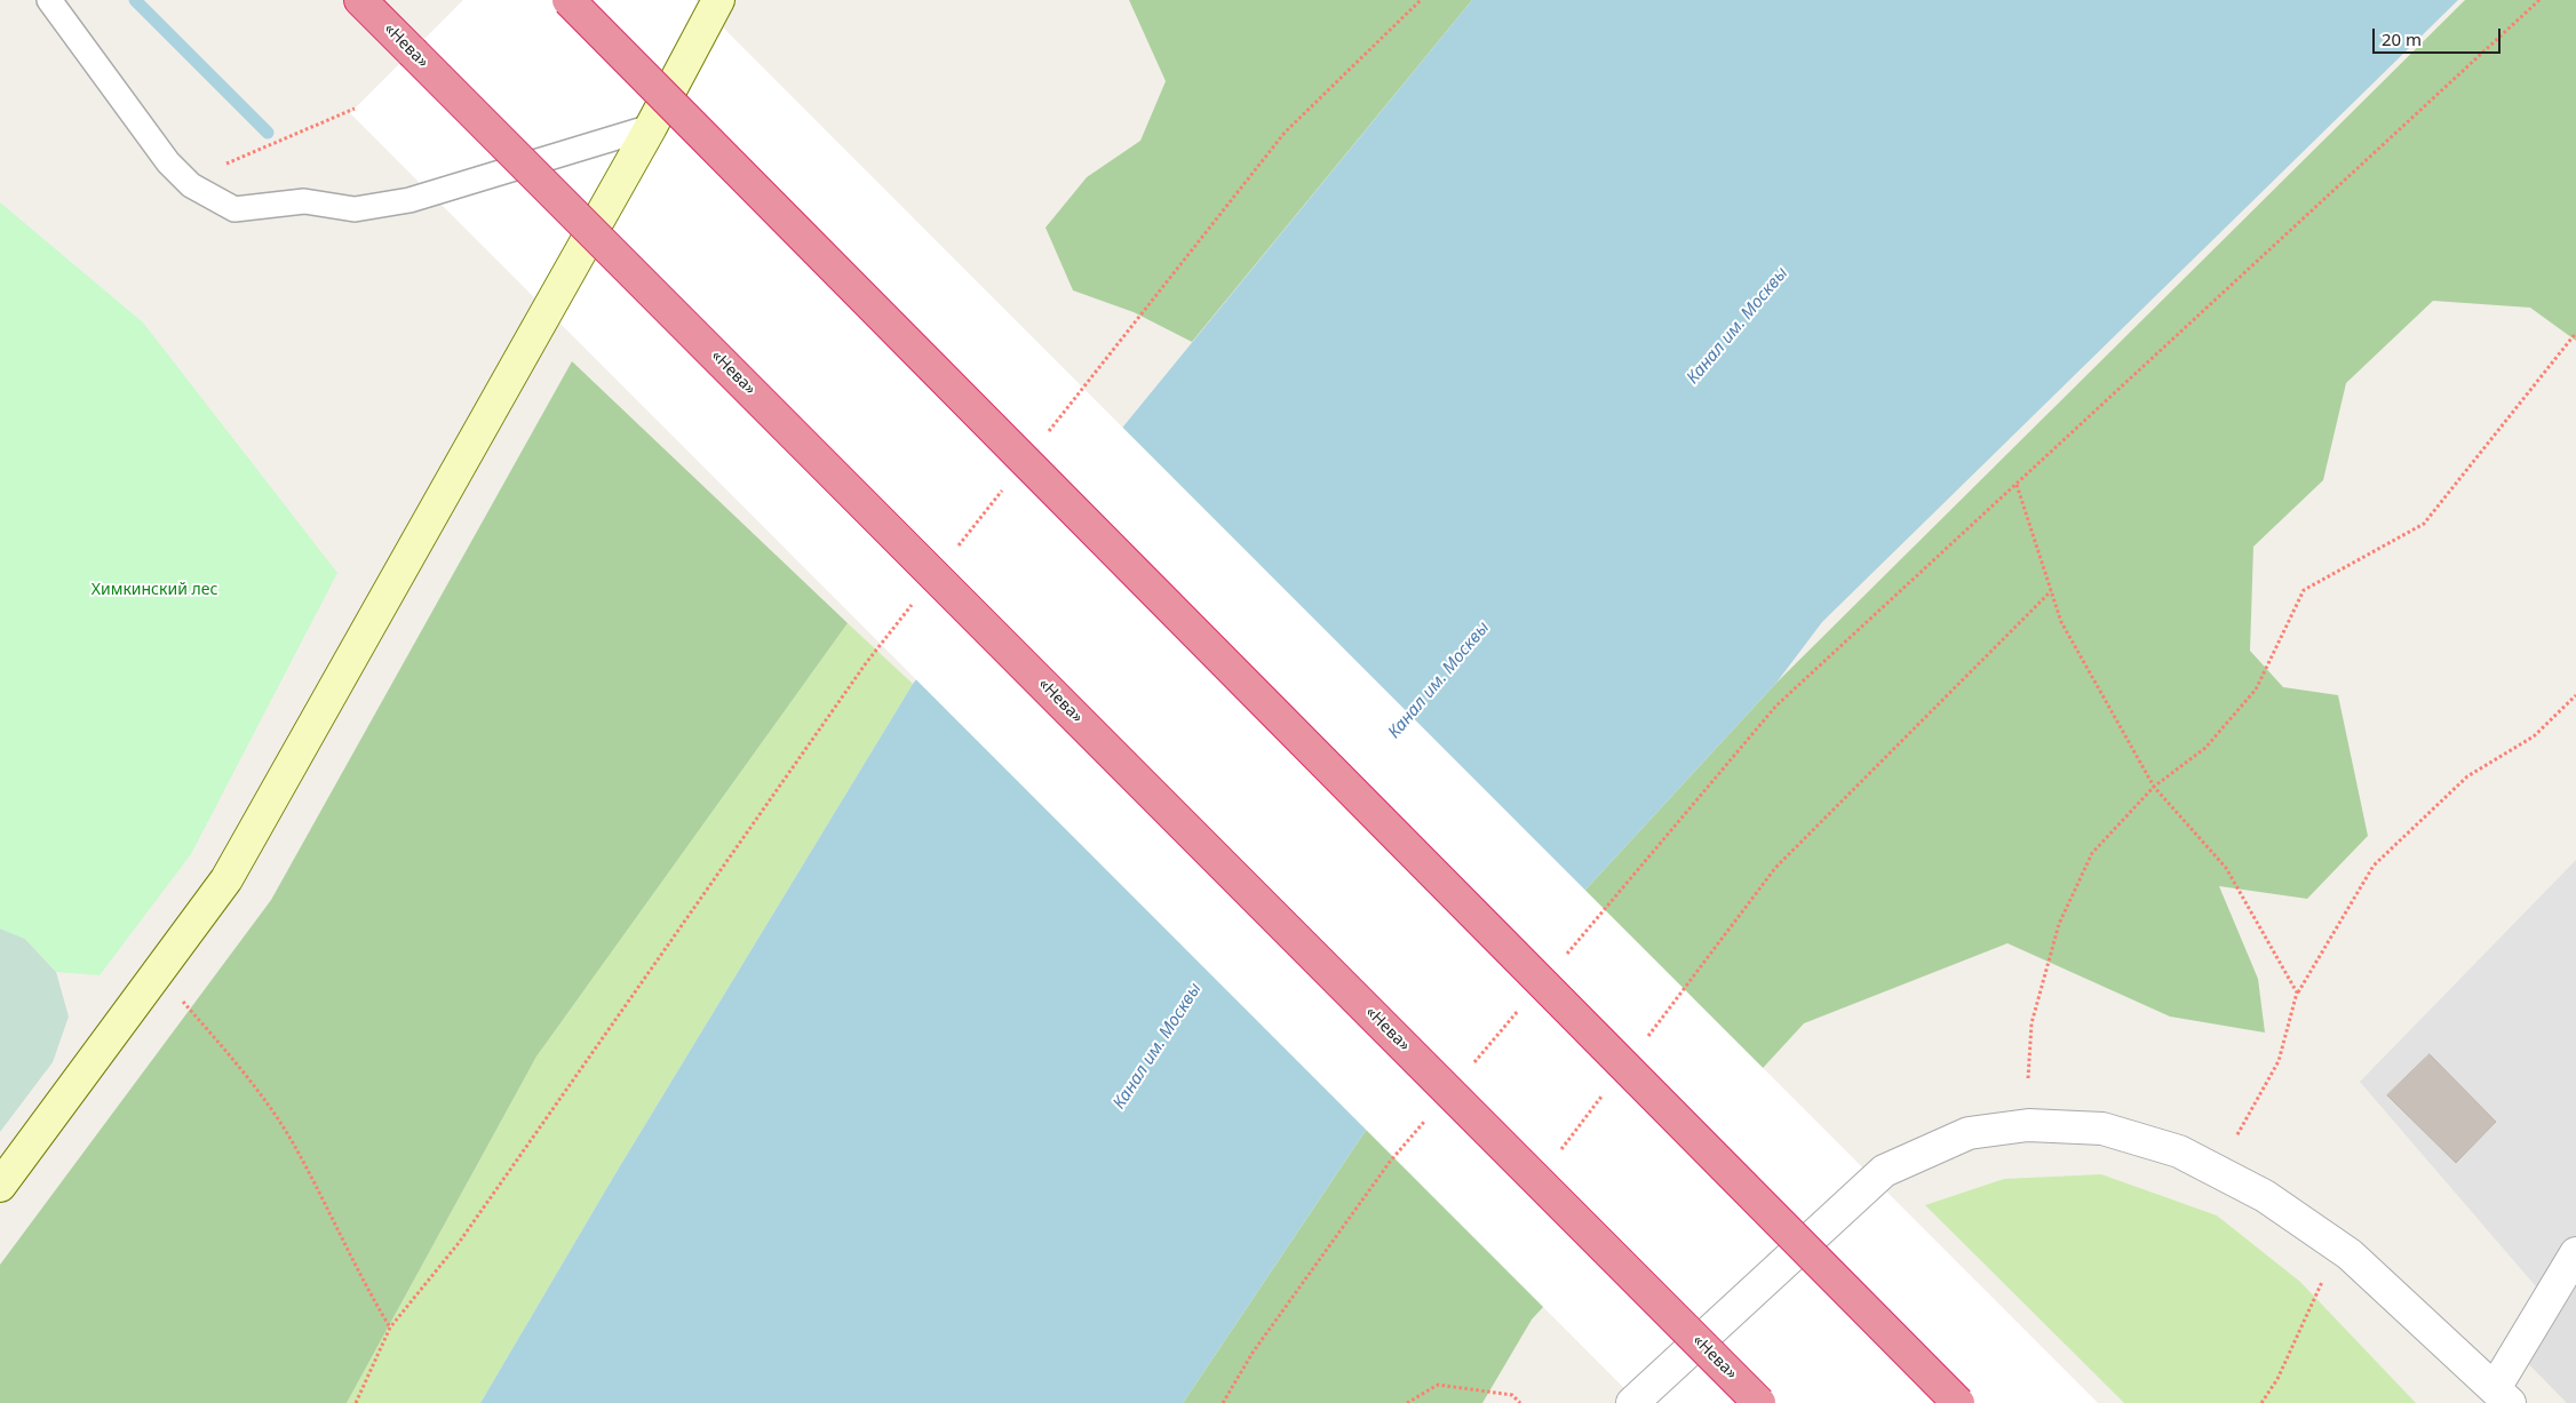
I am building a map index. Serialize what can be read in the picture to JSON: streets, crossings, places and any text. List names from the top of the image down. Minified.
{"streets":{"highway":["«Нева»"]},"water":["Канал им. Москвы"],"parks":["Химкинский лес"],"scale_bar":"20 m"}
